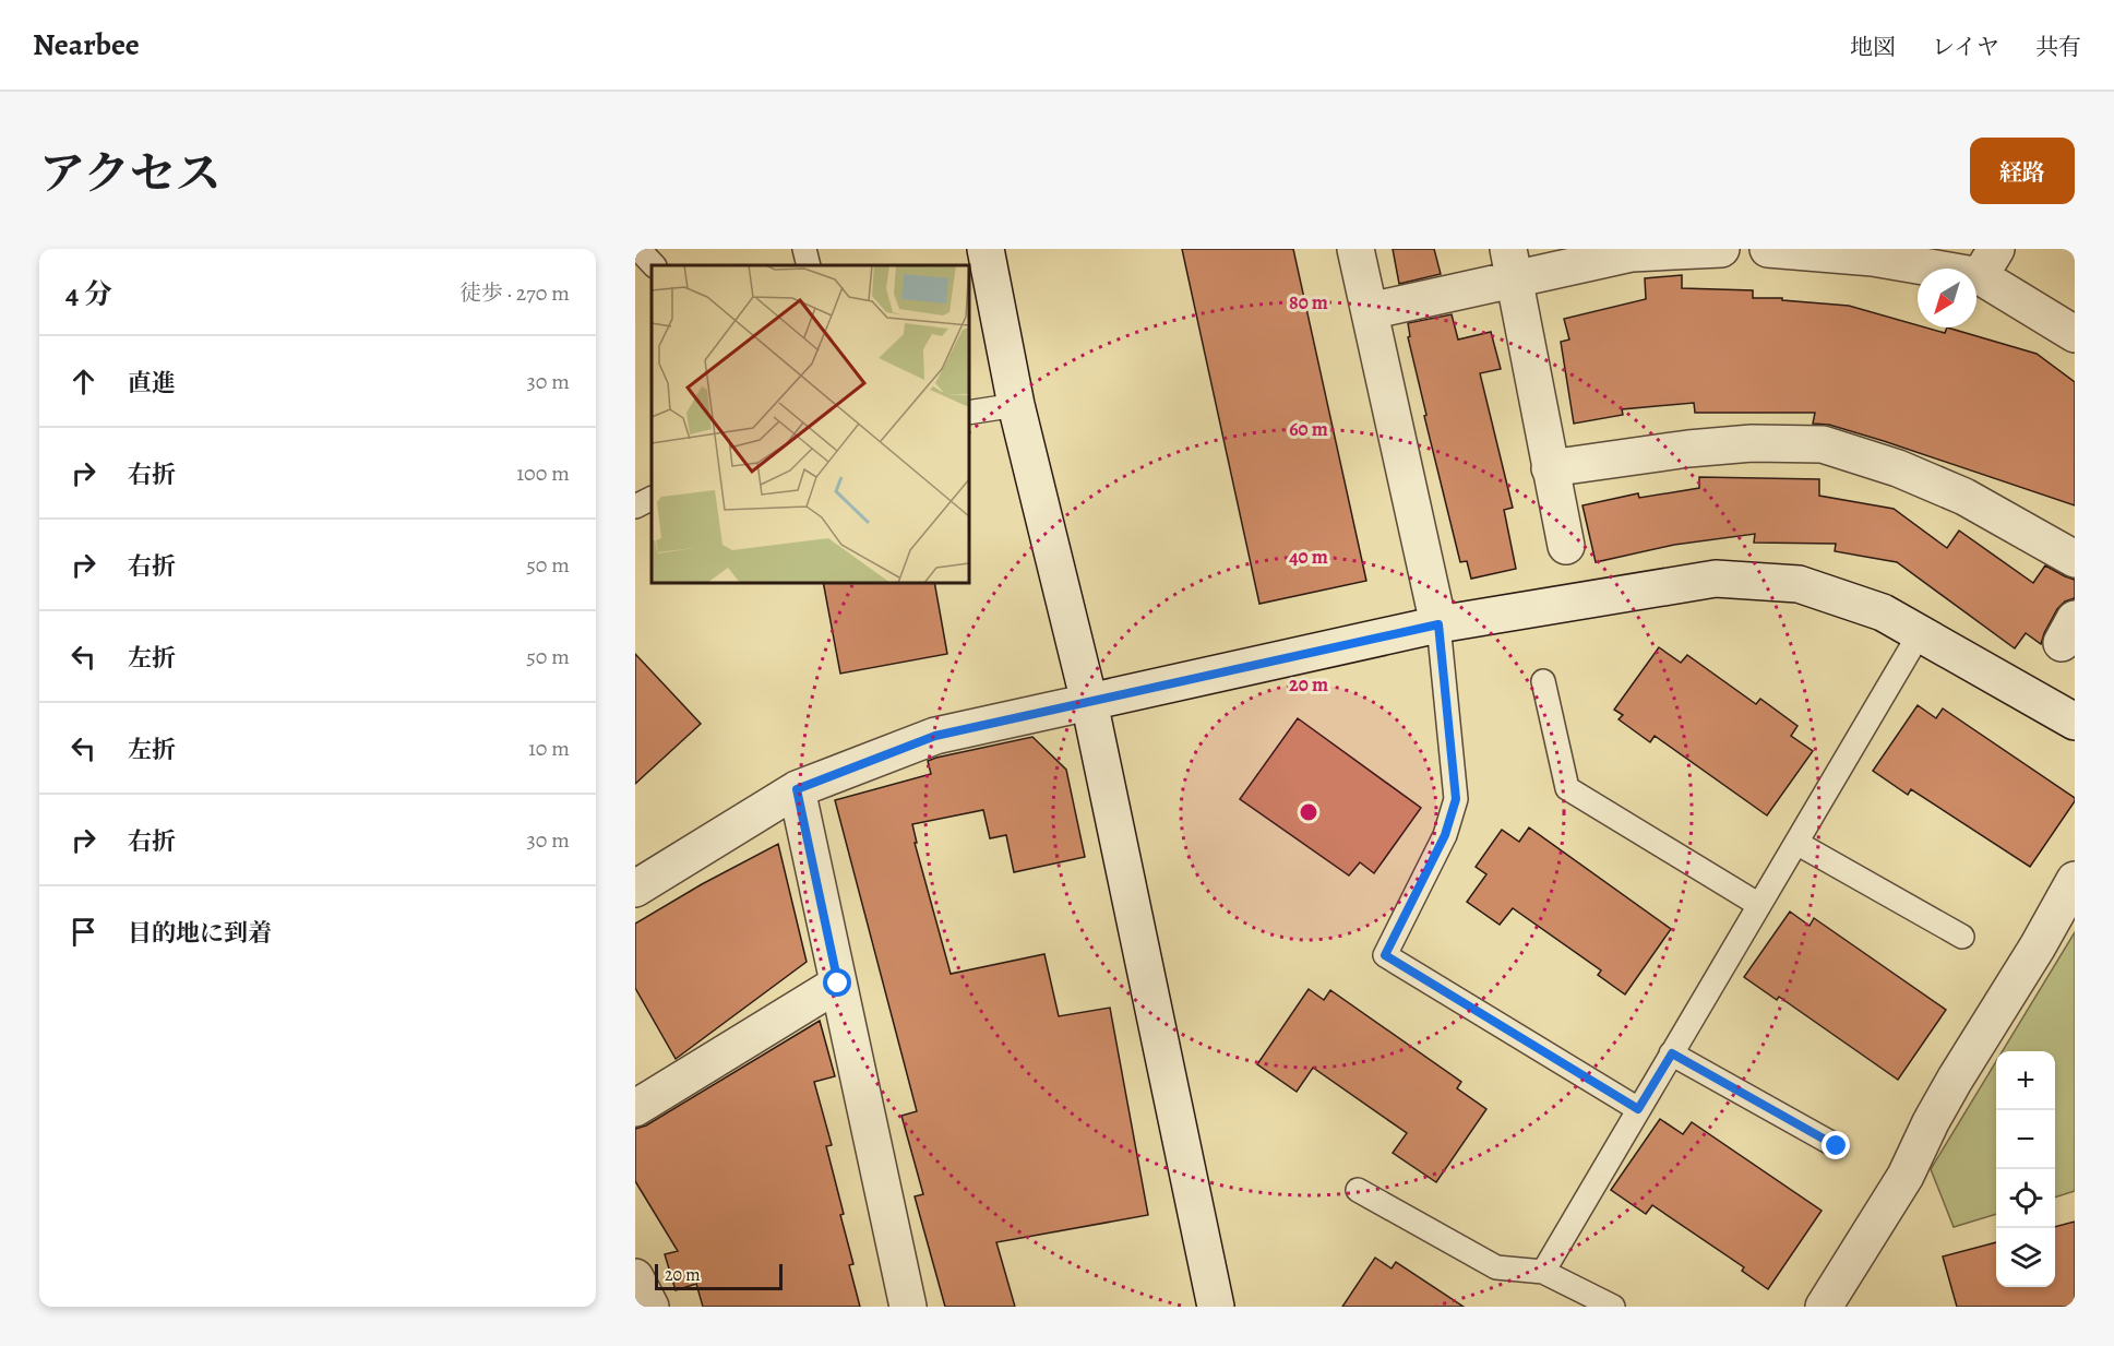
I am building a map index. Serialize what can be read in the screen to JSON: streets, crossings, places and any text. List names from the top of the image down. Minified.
{"scale_bar":"20 m","north":"bottom left","page":{"header":"Nearbee","nav":["地図","レイヤ","共有"],"title":"アクセス","buttons":"経路","heading":["4 分","徒歩 · 270 m"],"list":[["直進","30 m"],["右折","100 m"],["右折","50 m"],["左折","50 m"],["左折","10 m"],["右折","30 m"],"目的地に到着"],"map_buttons":["+","−"],"scale":"20 m"},"rings":["80 m","60 m","40 m","20 m"]}
